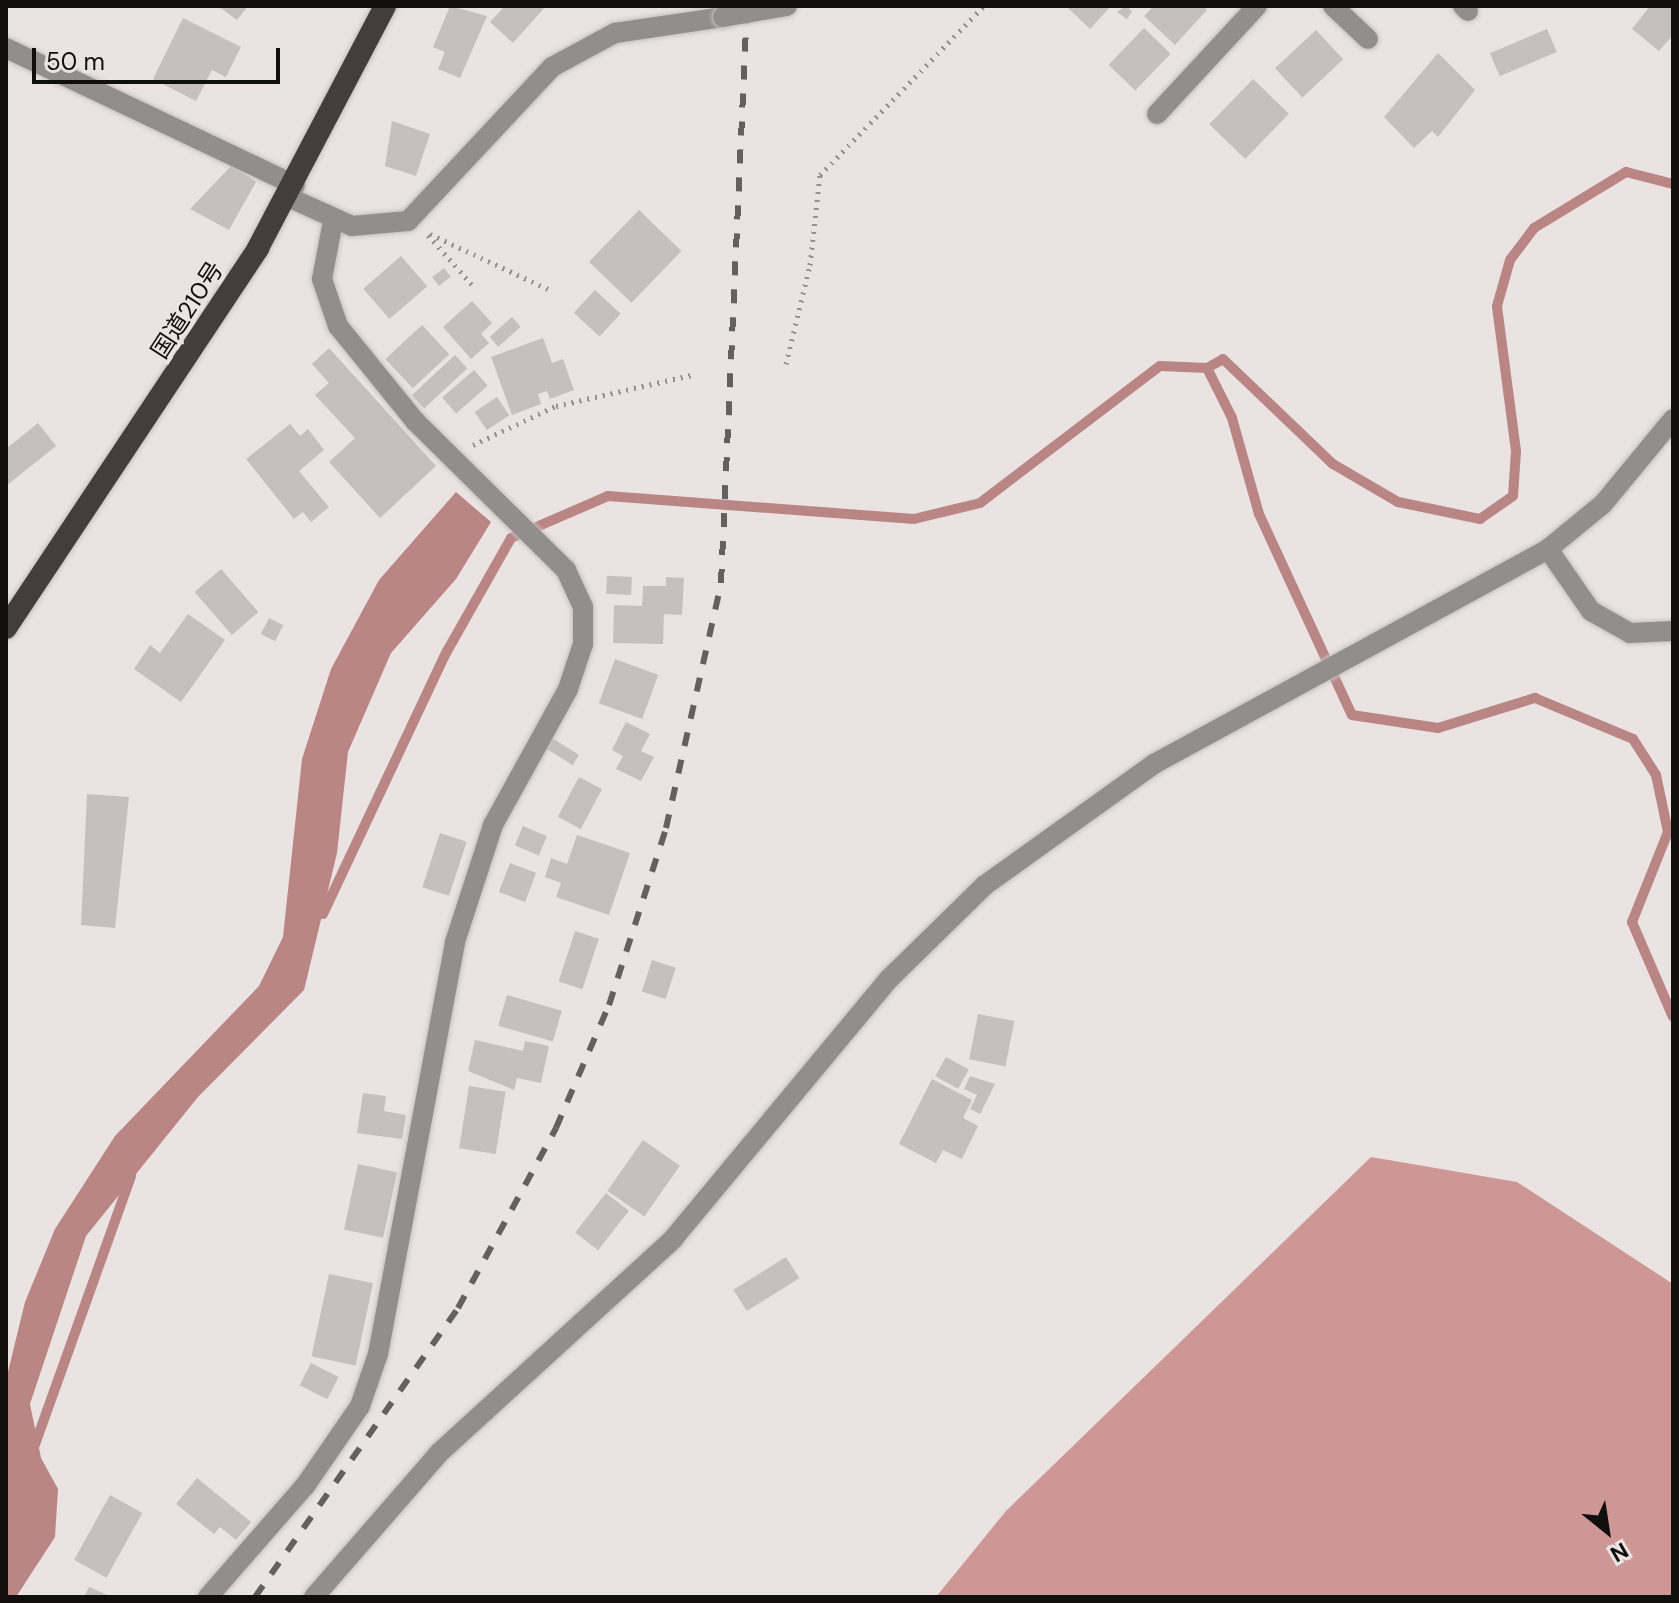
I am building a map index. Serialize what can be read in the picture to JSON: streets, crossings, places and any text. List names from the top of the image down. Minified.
{"streets":{"highway":["国道210号"]},"scale_bar":"50 m","north":"bottom right"}
